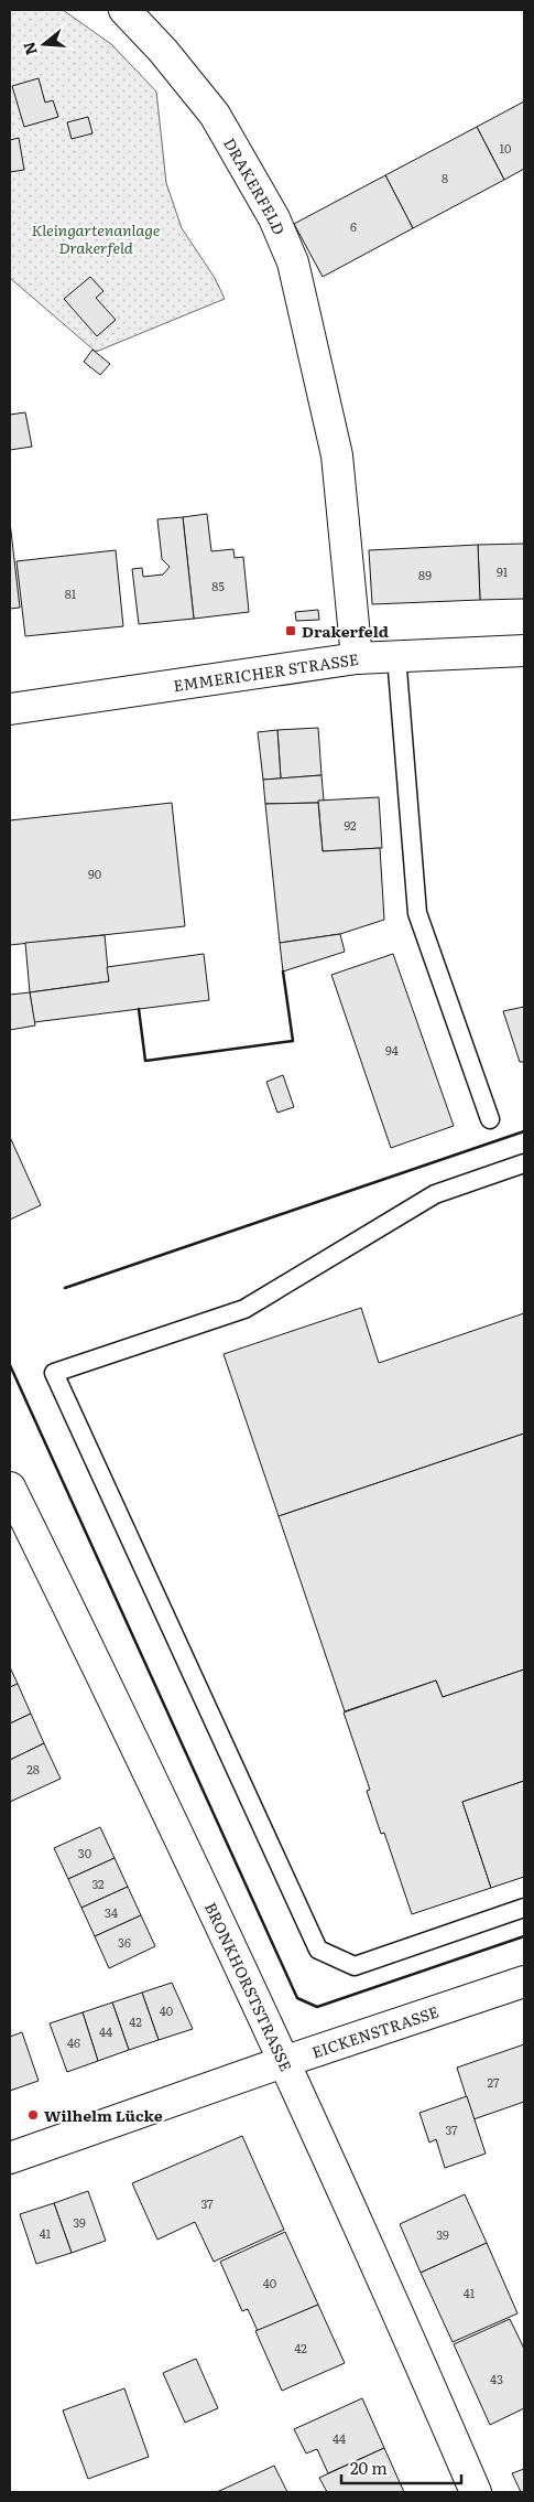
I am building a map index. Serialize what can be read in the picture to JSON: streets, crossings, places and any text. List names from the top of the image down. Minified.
{"streets":{"street":["DRAKERFELD","EMMERICHER STRASSE","BRONKHORSTSTRASSE","EICKENSTRASSE"]},"crossings":[["DRAKERFELD","EMMERICHER STRASSE"],["BRONKHORSTSTRASSE","EICKENSTRASSE"]],"parks":["Kleingartenanlage Drakerfeld"],"places":{"transit":["Drakerfeld"],"other":["Wilhelm Lücke"]},"house_numbers":["10","8","6","91","89","85","81","92","90","94","28","30","32","34","36","40","42","44","46","27","37","37","39","41","39","40","41","42","43","44"],"scale_bar":"20 m","north":"left"}
